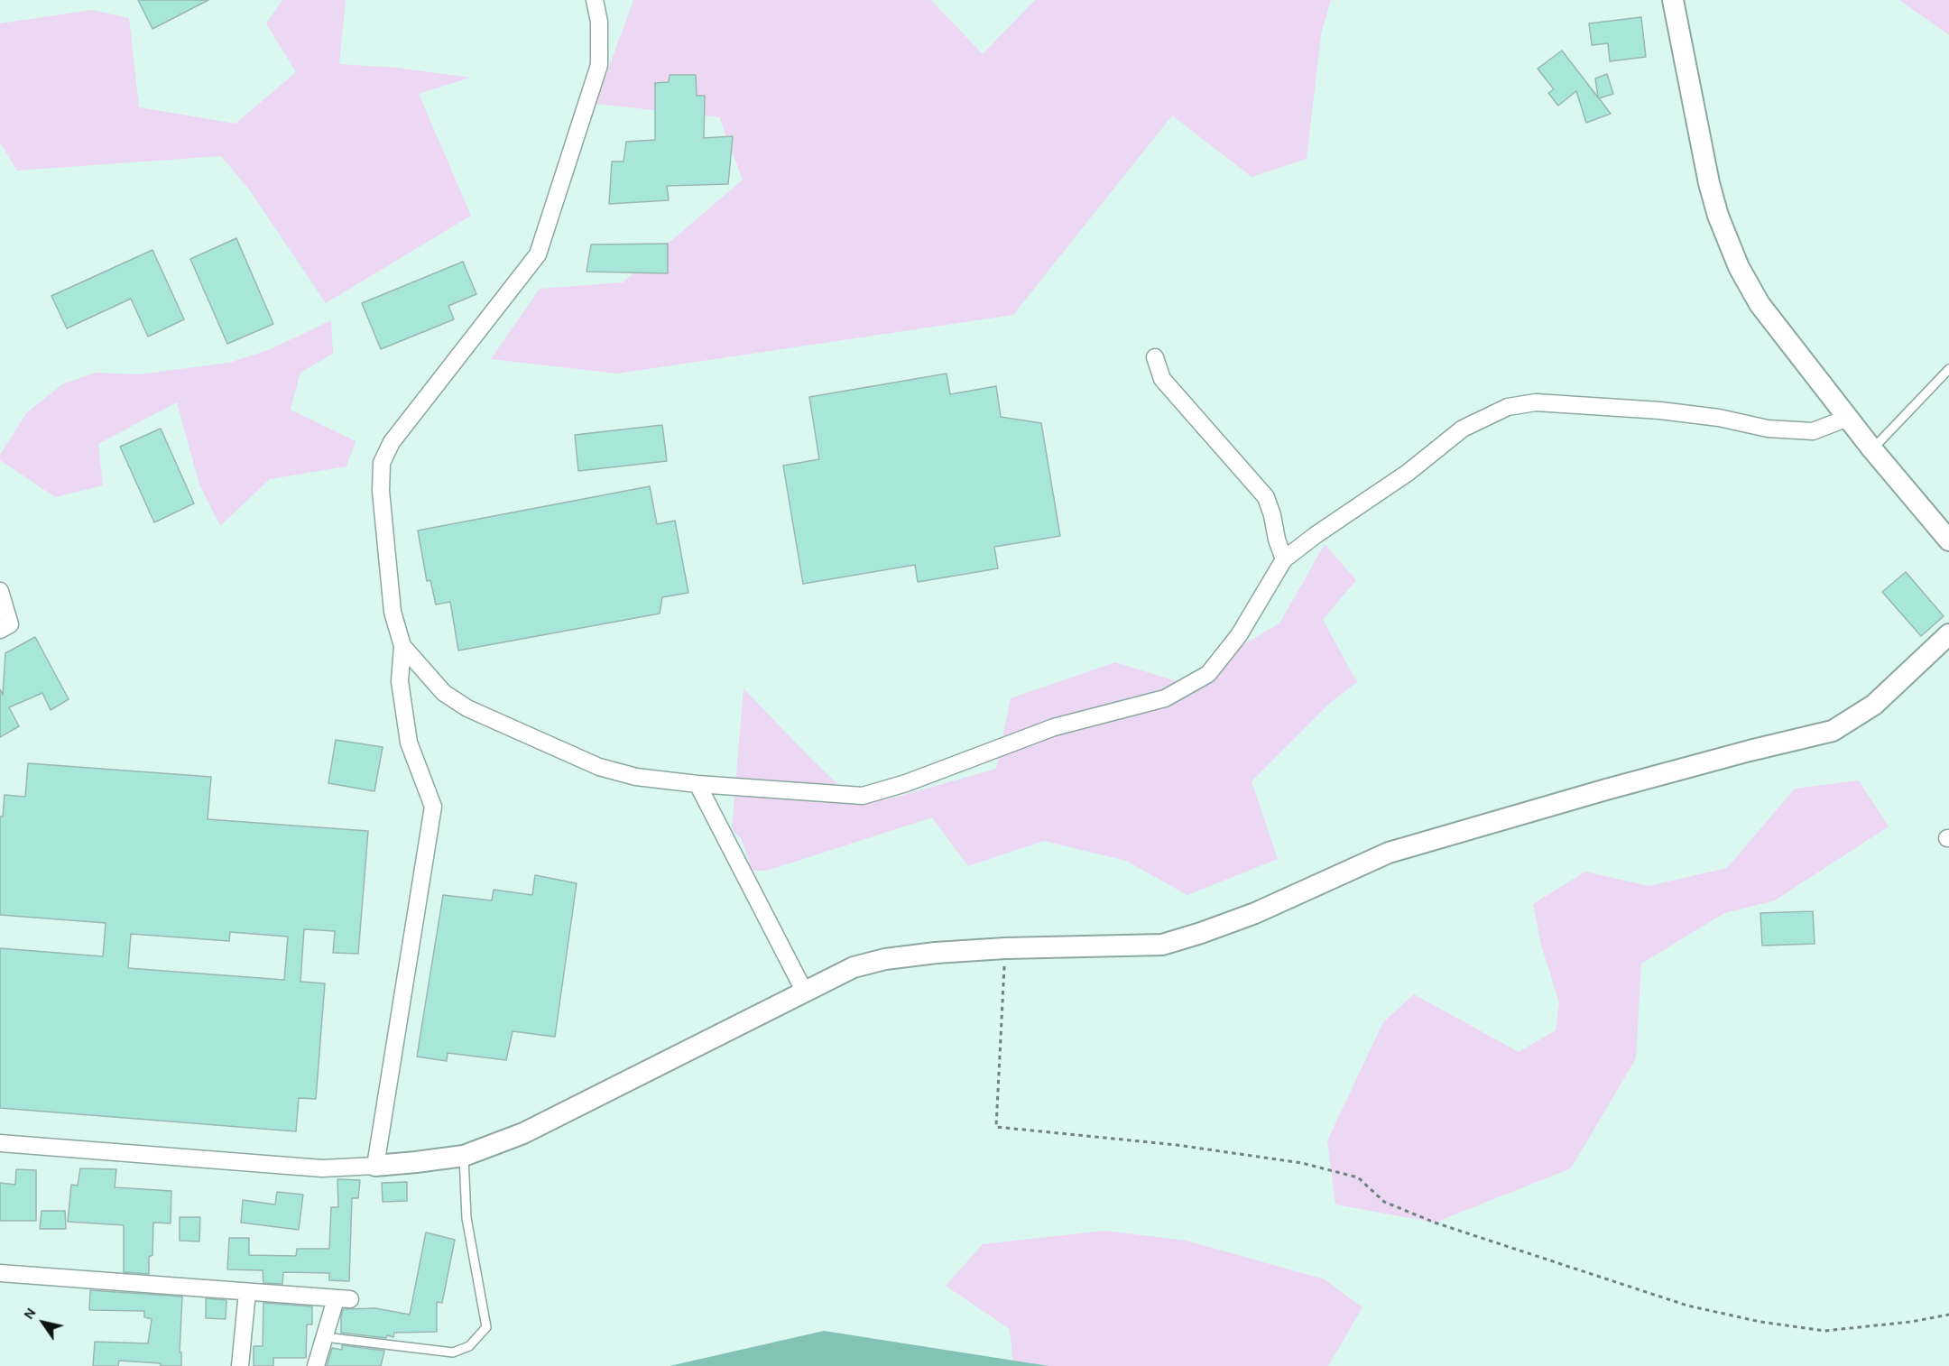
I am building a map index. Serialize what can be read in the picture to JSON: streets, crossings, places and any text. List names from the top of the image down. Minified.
{"north":"top left"}
